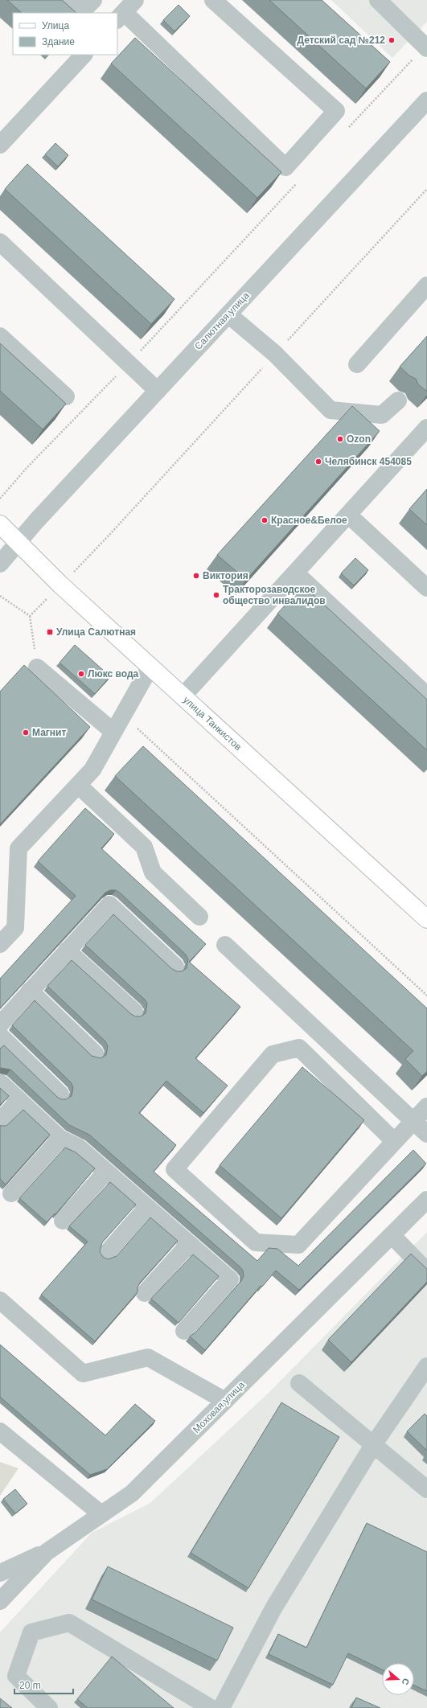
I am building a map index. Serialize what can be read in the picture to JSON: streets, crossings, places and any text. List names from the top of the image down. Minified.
{"streets":{"main road":["улица Танкистов"],"street":["Салютная улица","Моховая улица"]},"crossings":[["Салютная улица","улица Танкистов"]],"places":{"other":["Детский сад №212","Ozon","Челябинск 454085","Красное&Белое","Виктория","Тракторозаводское общество инвалидов","Люкс вода","Магнит"],"transit":["Улица Салютная"]},"legend":["Улица","Здание"],"scale_bar":"20 m","north":"right"}
